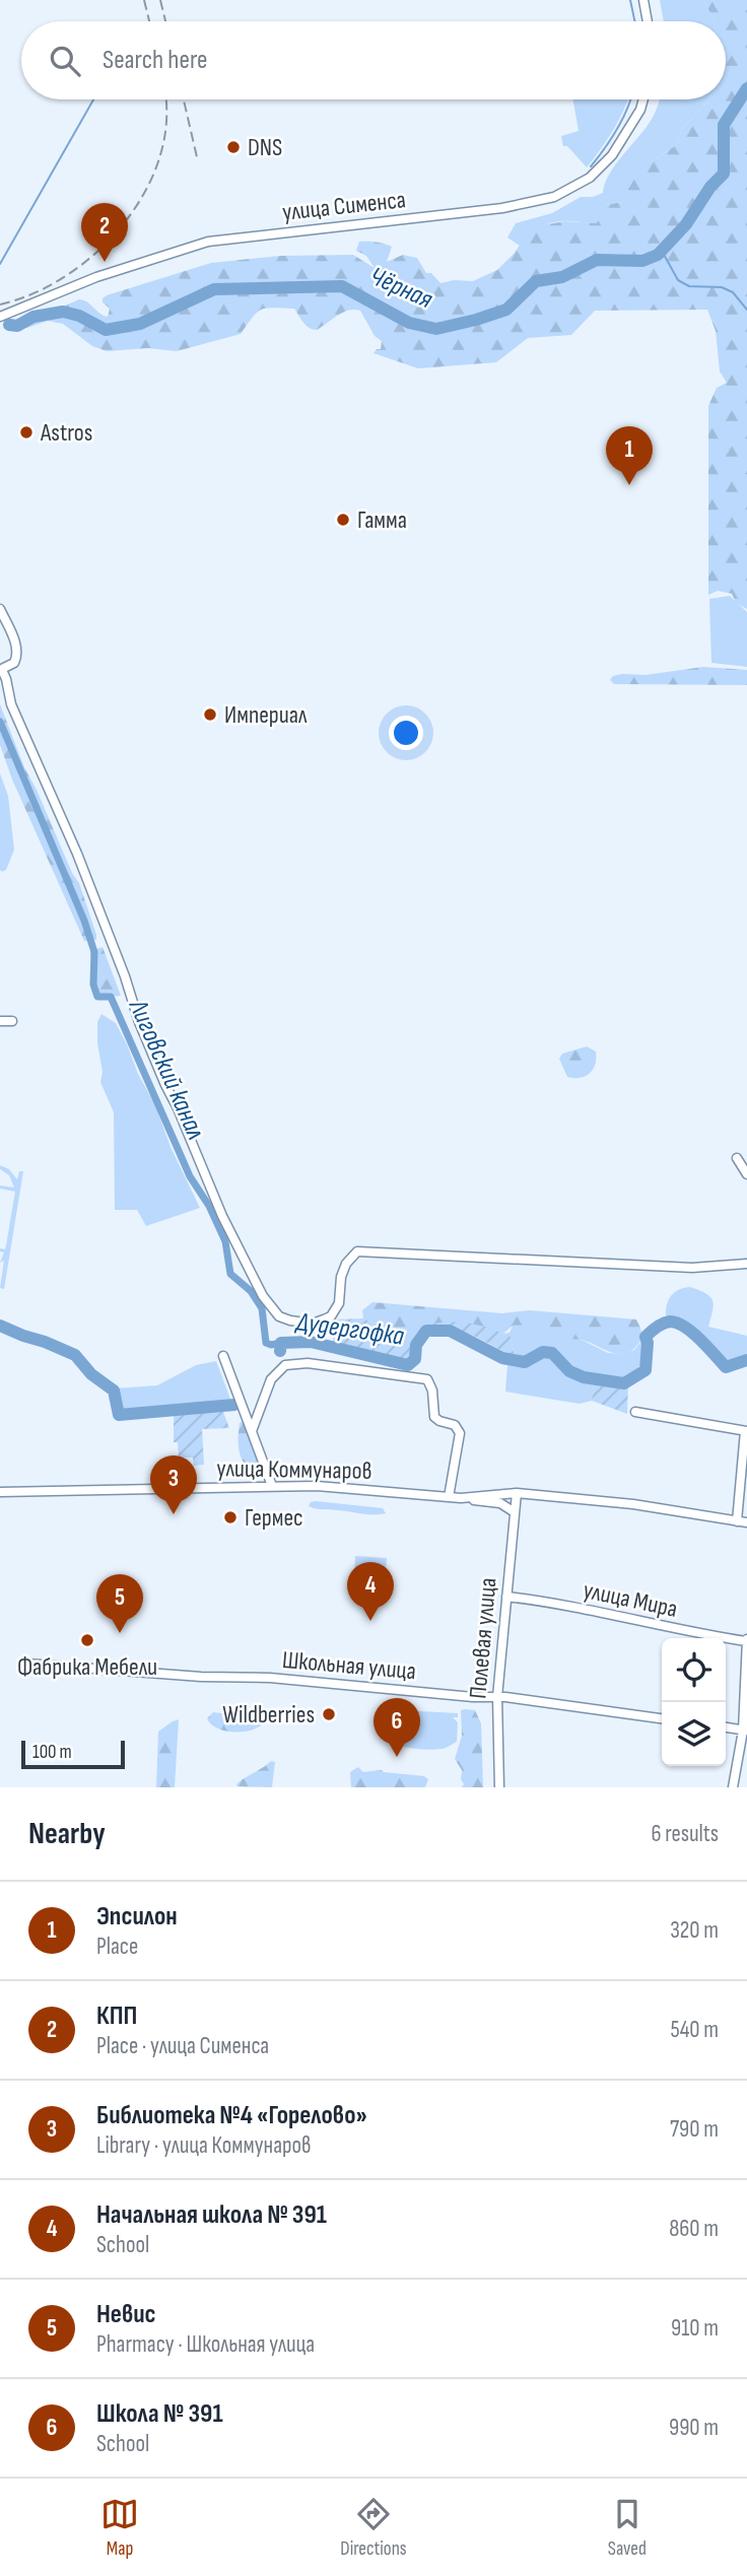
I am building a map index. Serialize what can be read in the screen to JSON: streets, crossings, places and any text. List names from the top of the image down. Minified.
{"streets":{"street":["улица Сименса","улица Коммунаров","улица Мира","Полевая улица","Школьная улица"]},"crossings":[["улица Коммунаров","Полевая улица"],["улица Мира","Полевая улица"],["Полевая улица","Школьная улица"]],"water":["Чёрная","Лиговский канал","Дудергофка"],"places":["DNS","Astros","Гамма","Империал","Гермес","Фабрика Мебели","Wildberries"],"scale_bar":"100 m","page":{"search":"Search here","pins":["2","1","3","4","5","6"],"scale":"100 m","heading":["Nearby","6 results"],"list":[{"mark":"1","name":"Эпсилон","note":"Place","value":"320 m"},{"mark":"2","name":"КПП","note":"Place · улица Сименса","value":"540 m"},{"mark":"3","name":"Библиотека №4 «Горелово»","note":"Library · улица Коммунаров","value":"790 m"},{"mark":"4","name":"Начальная школа № 391","note":"School","value":"860 m"},{"mark":"5","name":"Невис","note":"Pharmacy · Школьная улица","value":"910 m"},{"mark":"6","name":"Школа № 391","note":"School","value":"990 m"}],"nav":["Map","Directions","Saved"]}}
